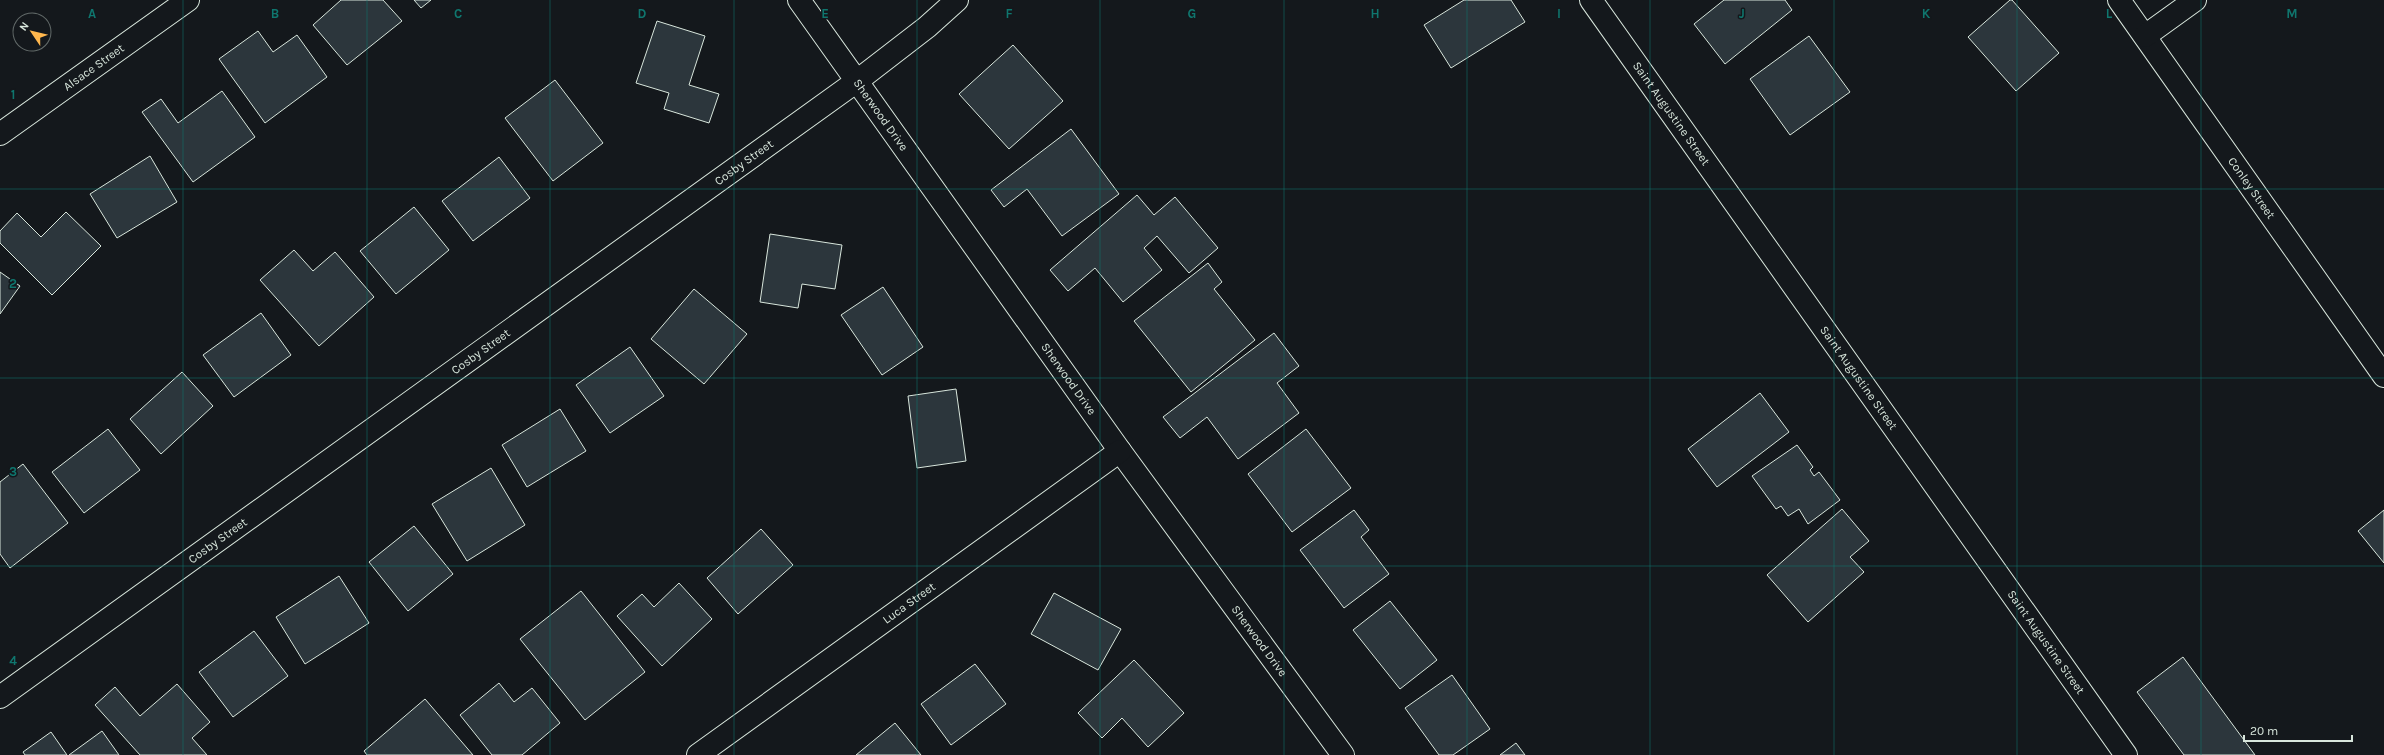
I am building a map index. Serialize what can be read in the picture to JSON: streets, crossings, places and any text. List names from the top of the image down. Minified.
{"streets":{"street":["Alsace Street","Saint Augustine Street","Sherwood Drive","Cosby Street","Conley Street","Luca Street"]},"crossings":[["Sherwood Drive","Cosby Street"],["Sherwood Drive","Luca Street"]],"scale_bar":"20 m","north":"top left","grid":{"columns":["A","B","C","D","E","F","G","H","I","J","K","L","M"],"rows":["1","2","3","4"]}}
